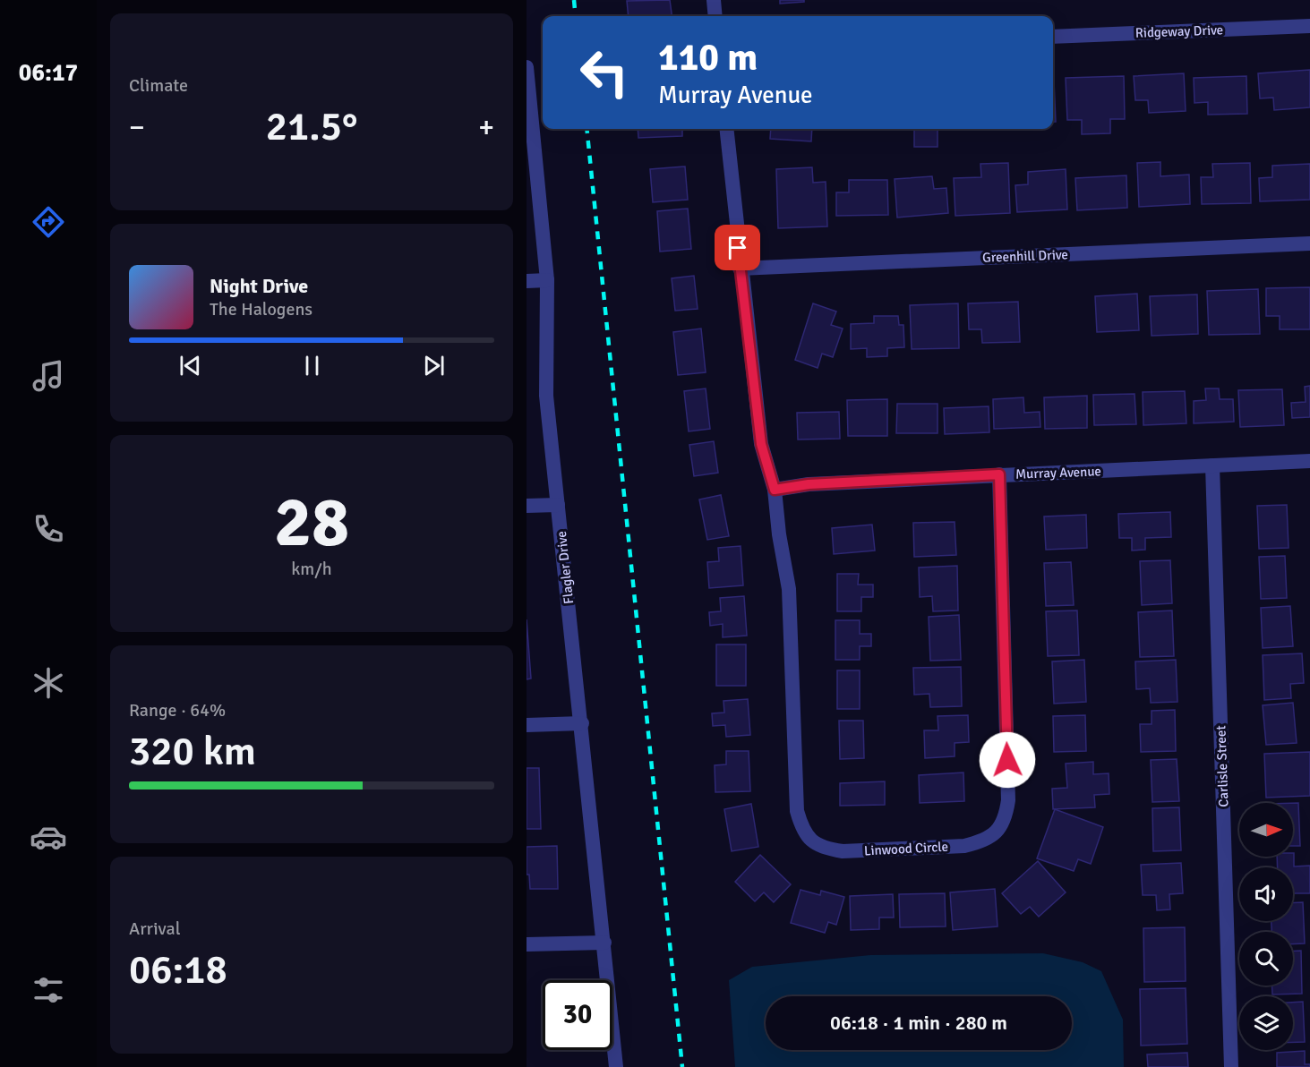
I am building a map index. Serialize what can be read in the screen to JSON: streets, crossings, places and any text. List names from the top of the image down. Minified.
{"streets":{"street":["Ridgeway Drive","Greenhill Drive","Murray Avenue","Flagler Drive","Carlisle Street","Linwood Circle"]},"crossings":[["Greenhill Drive","Linwood Circle"],["Murray Avenue","Carlisle Street"],["Murray Avenue","Linwood Circle"]],"north":"right","page":{"tabs":"06:17","tile":["Climate",["28","km/h"],["Range · 64%","320 km"],["Arrival","06:18"]],"turn":["110 m","Murray Avenue"],"heat":["−","21.5°","+"],"song":["Night Drive","The Halogens"],"limit":"30","trip":"06:18 · 1 min · 280 m"}}
